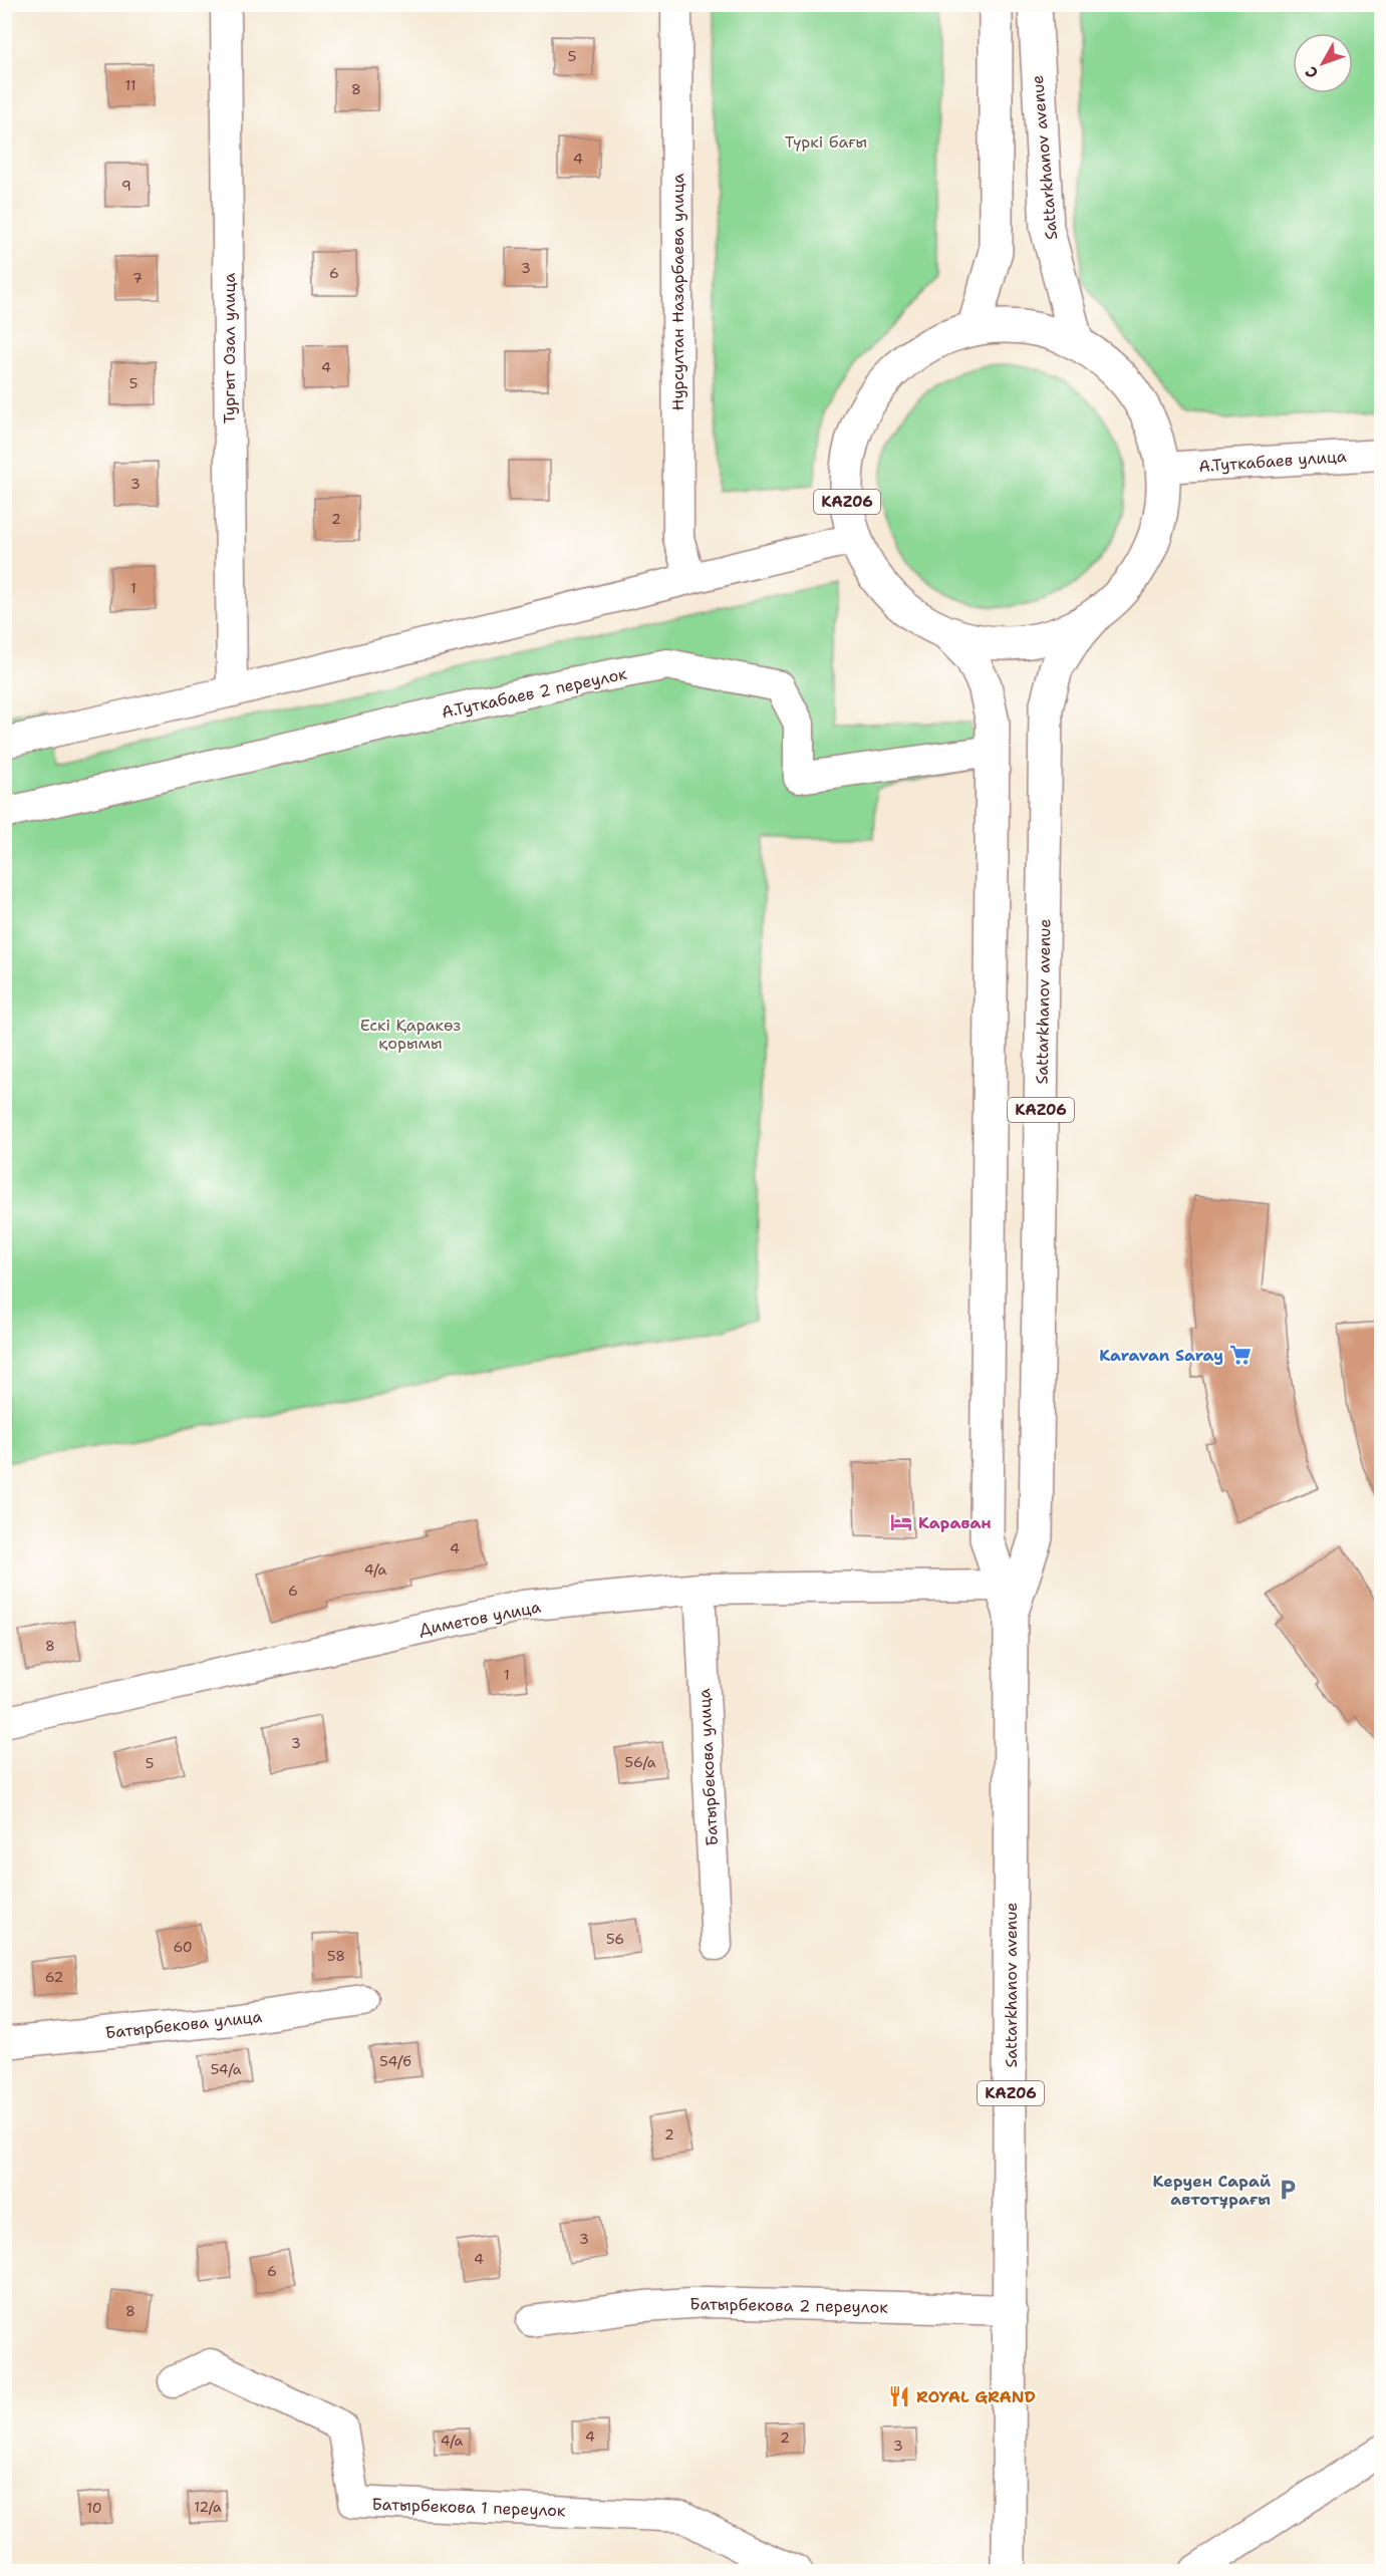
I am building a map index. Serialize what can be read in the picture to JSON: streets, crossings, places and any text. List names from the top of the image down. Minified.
{"streets":{"main road":["Sattarkhanov avenue","KАZ06"],"street":["Нурсултан Назарбаева улица","Тургыт Озал улица","А.Туткабаев улица","А.Туткабаев 2 переулок","Диметов улица","Батырбекова улица","Батырбекова 2 переулок","Батырбекова 1 переулок"]},"crossings":[["Sattarkhanov avenue","KАZ06"],["Sattarkhanov avenue","А.Туткабаев 2 переулок"],["Sattarkhanov avenue","Диметов улица"],["Sattarkhanov avenue","Батырбекова 2 переулок"],["А.Туткабаев улица","KАZ06"],["Диметов улица","Батырбекова улица"]],"parks":["Түркі бағы","Ескі Қаракөз қорымы"],"places":{"supermarket":["Karavan Saray"],"hotel":["Караван"],"parking":["Керуен Сарай автотұрағы"],"restaurant":["ROYAL GRAND"]},"house_numbers":["5","11","8","4","9","3","6","7","4","5","3","2","1","4","4/а","6","8","1","3","56/а","5","56","60","58","62","54/б","54/а","2","3","4","6","8","4","2","4/а","3","12/а","10"],"north":"bottom left"}
